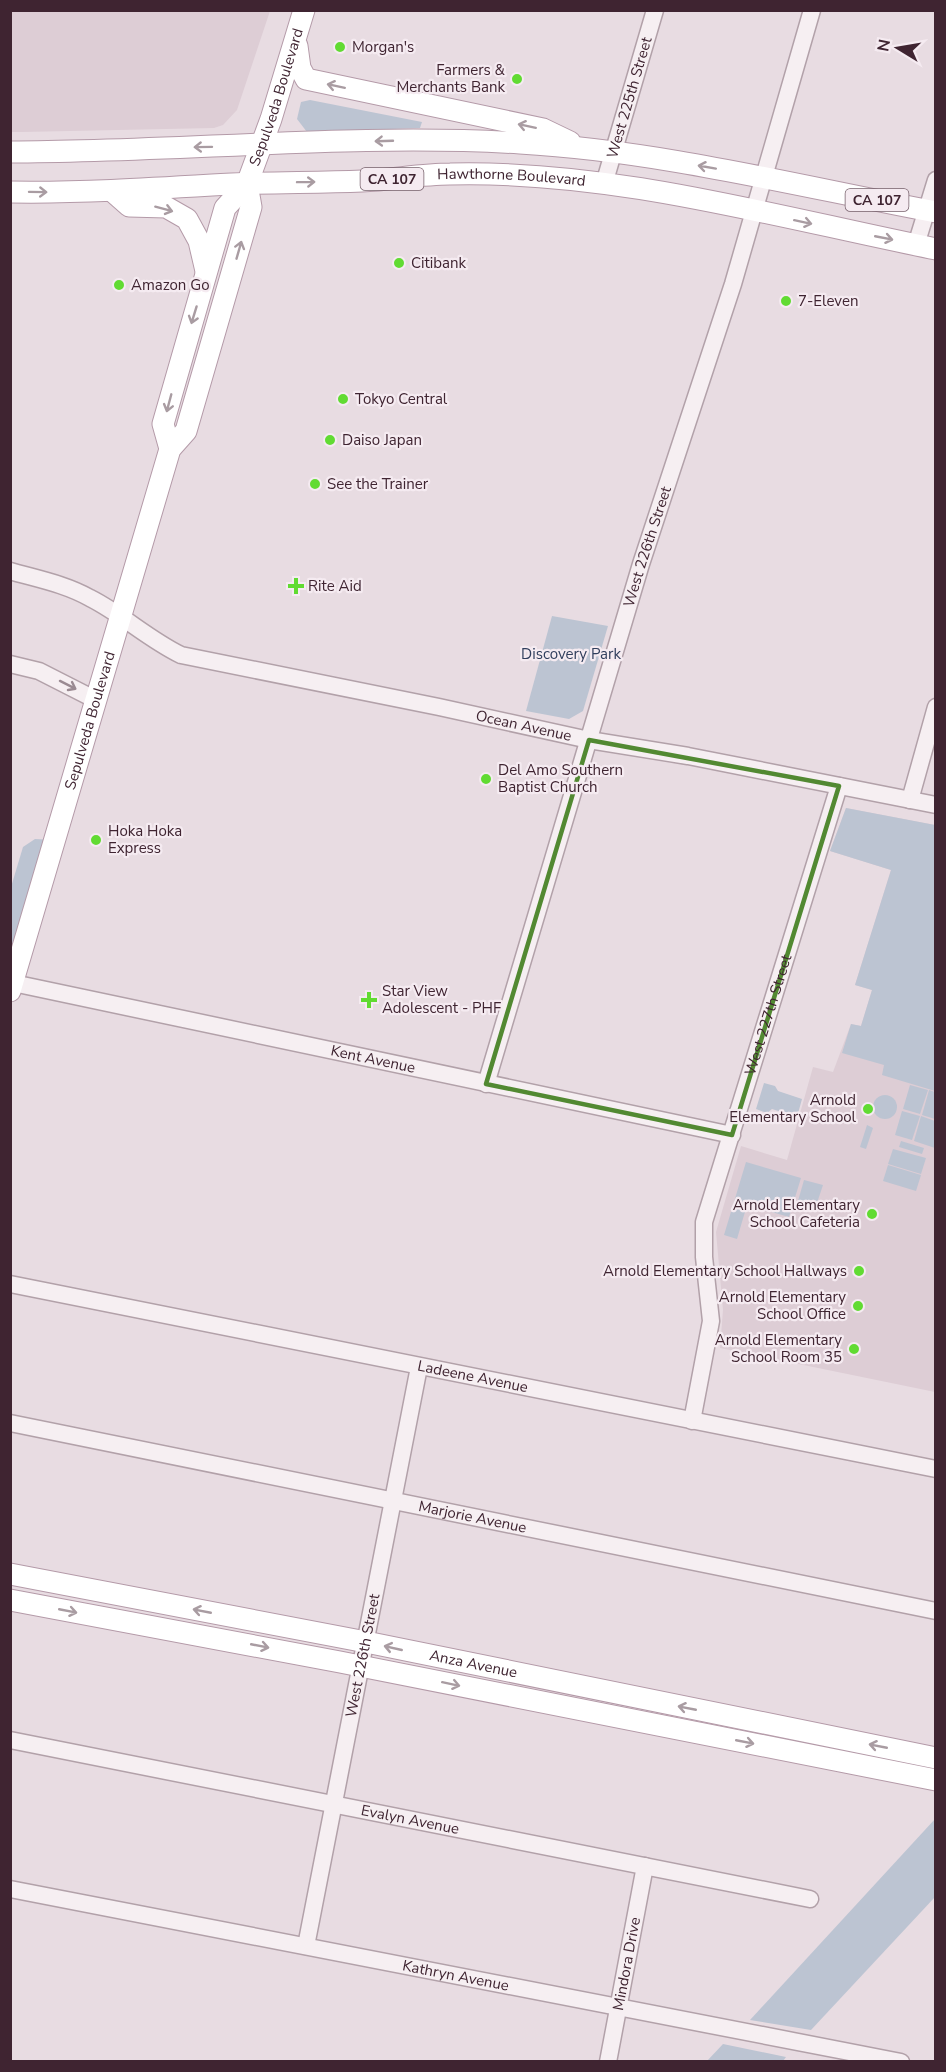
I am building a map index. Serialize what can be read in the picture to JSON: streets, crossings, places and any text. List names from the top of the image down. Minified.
{"streets":{"main road":["Sepulveda Boulevard","CA 107","Hawthorne Boulevard","Anza Avenue"],"street":["West 225th Street","West 226th Street","Ocean Avenue","West 227th Street","Kent Avenue","Ladeene Avenue","Marjorie Avenue","Evalyn Avenue","Mindora Drive","Kathryn Avenue"]},"crossings":[["Sepulveda Boulevard","CA 107"],["Sepulveda Boulevard","Hawthorne Boulevard"],["Sepulveda Boulevard","Ocean Avenue"],["Sepulveda Boulevard","Kent Avenue"],["West 225th Street","CA 107"],["West 225th Street","Hawthorne Boulevard"],["CA 107","West 226th Street"],["Hawthorne Boulevard","West 226th Street"],["West 226th Street","Ocean Avenue"],["West 226th Street","Kent Avenue"],["West 226th Street","Ladeene Avenue"],["West 226th Street","Marjorie Avenue"],["West 226th Street","Anza Avenue"],["West 226th Street","Evalyn Avenue"],["West 226th Street","Kathryn Avenue"],["Ocean Avenue","West 227th Street"],["West 227th Street","Kent Avenue"],["West 227th Street","Ladeene Avenue"],["Evalyn Avenue","Mindora Drive"],["Mindora Drive","Kathryn Avenue"]],"parks":["Discovery Park"],"places":{"other":["Morgan's","Farmers & Merchants Bank","Citibank","Amazon Go","7-Eleven","Tokyo Central","Daiso Japan","See the Trainer","Del Amo Southern Baptist Church","Hoka Hoka Express","Arnold Elementary School","Arnold Elementary School Cafeteria","Arnold Elementary School Hallways","Arnold Elementary School Office","Arnold Elementary School Room 35"],"health":["Rite Aid","Star View Adolescent - PHF"]},"north":"left"}
